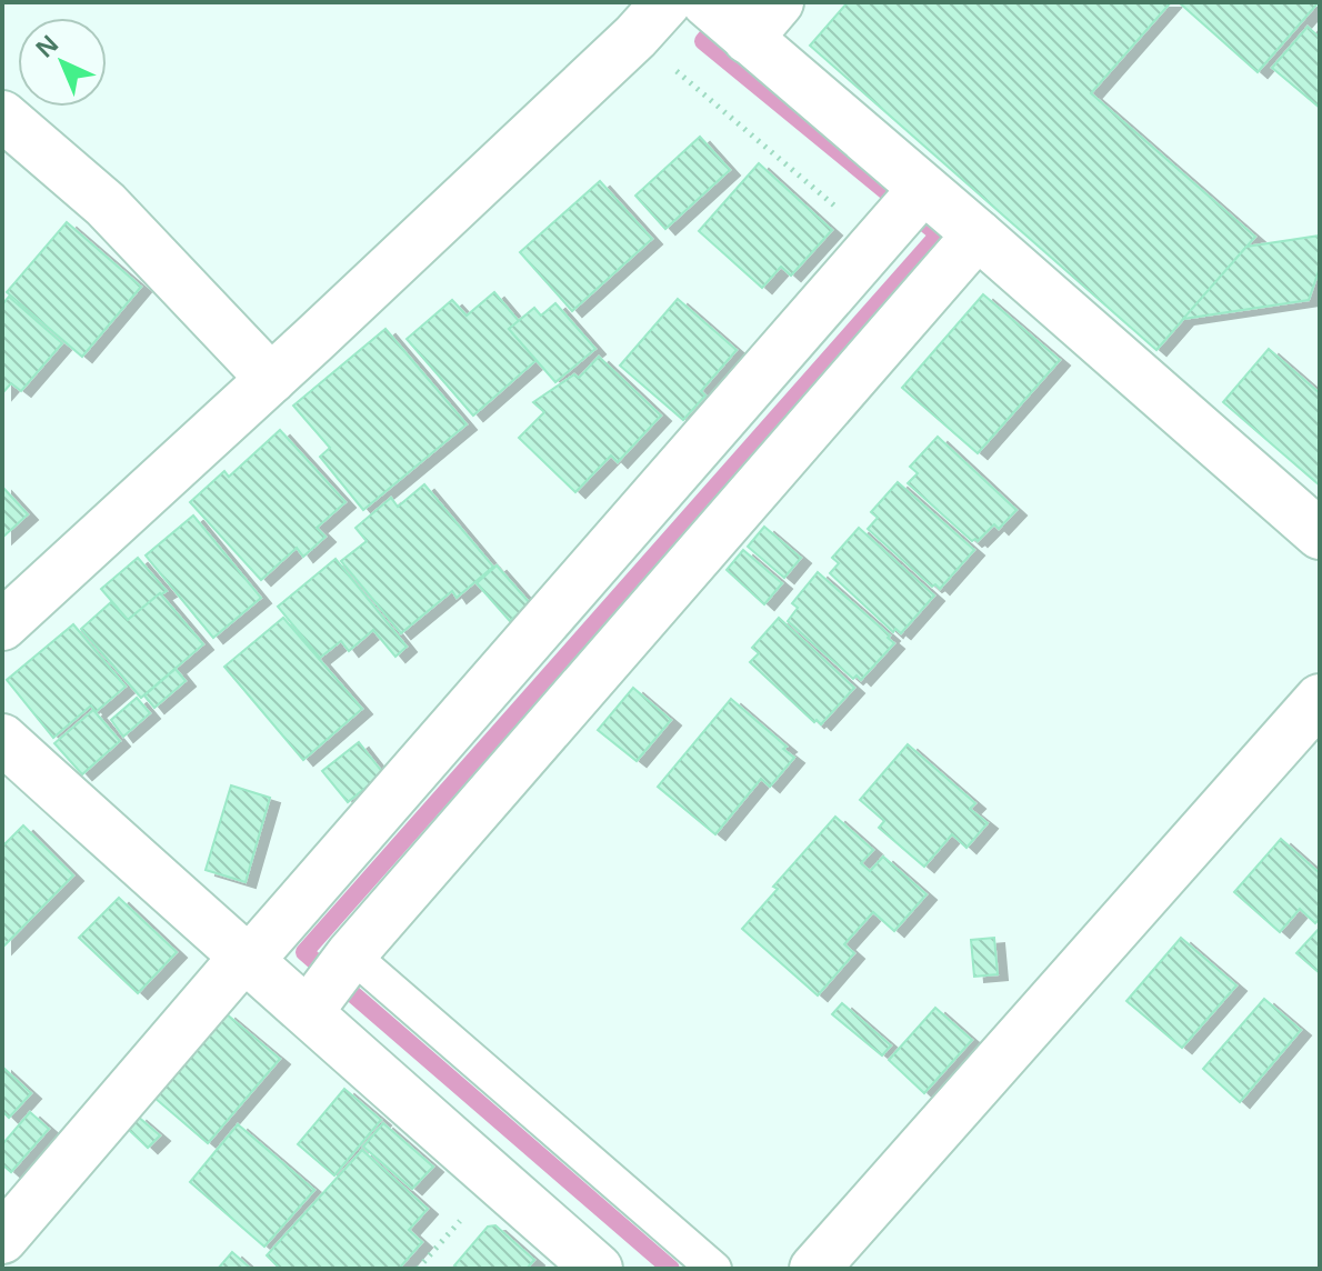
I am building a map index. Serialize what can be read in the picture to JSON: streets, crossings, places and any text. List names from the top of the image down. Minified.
{"north":"top left"}
